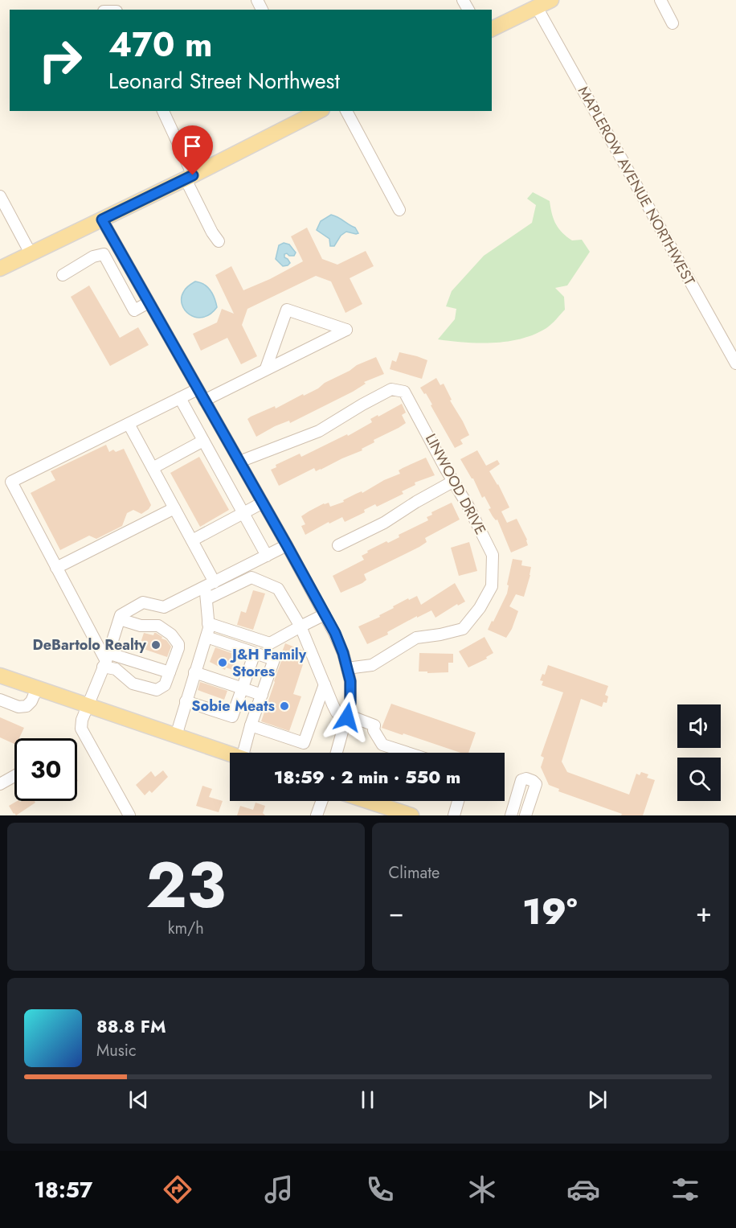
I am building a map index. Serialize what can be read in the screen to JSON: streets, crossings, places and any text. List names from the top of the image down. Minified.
{"streets":{"street":["MAPLEROW AVENUE NORTHWEST","LINWOOD DRIVE"]},"places":["DeBartolo Realty","J&H Family Stores","Sobie Meats"],"page":{"turn":["470 m","Leonard Street Northwest"],"limit":"30","trip":"18:59 · 2 min · 550 m","tile":[["23","km/h"],"Climate"],"heat":["−","19°","+"],"song":["88.8 FM","Music"],"tabs":"18:57"}}
